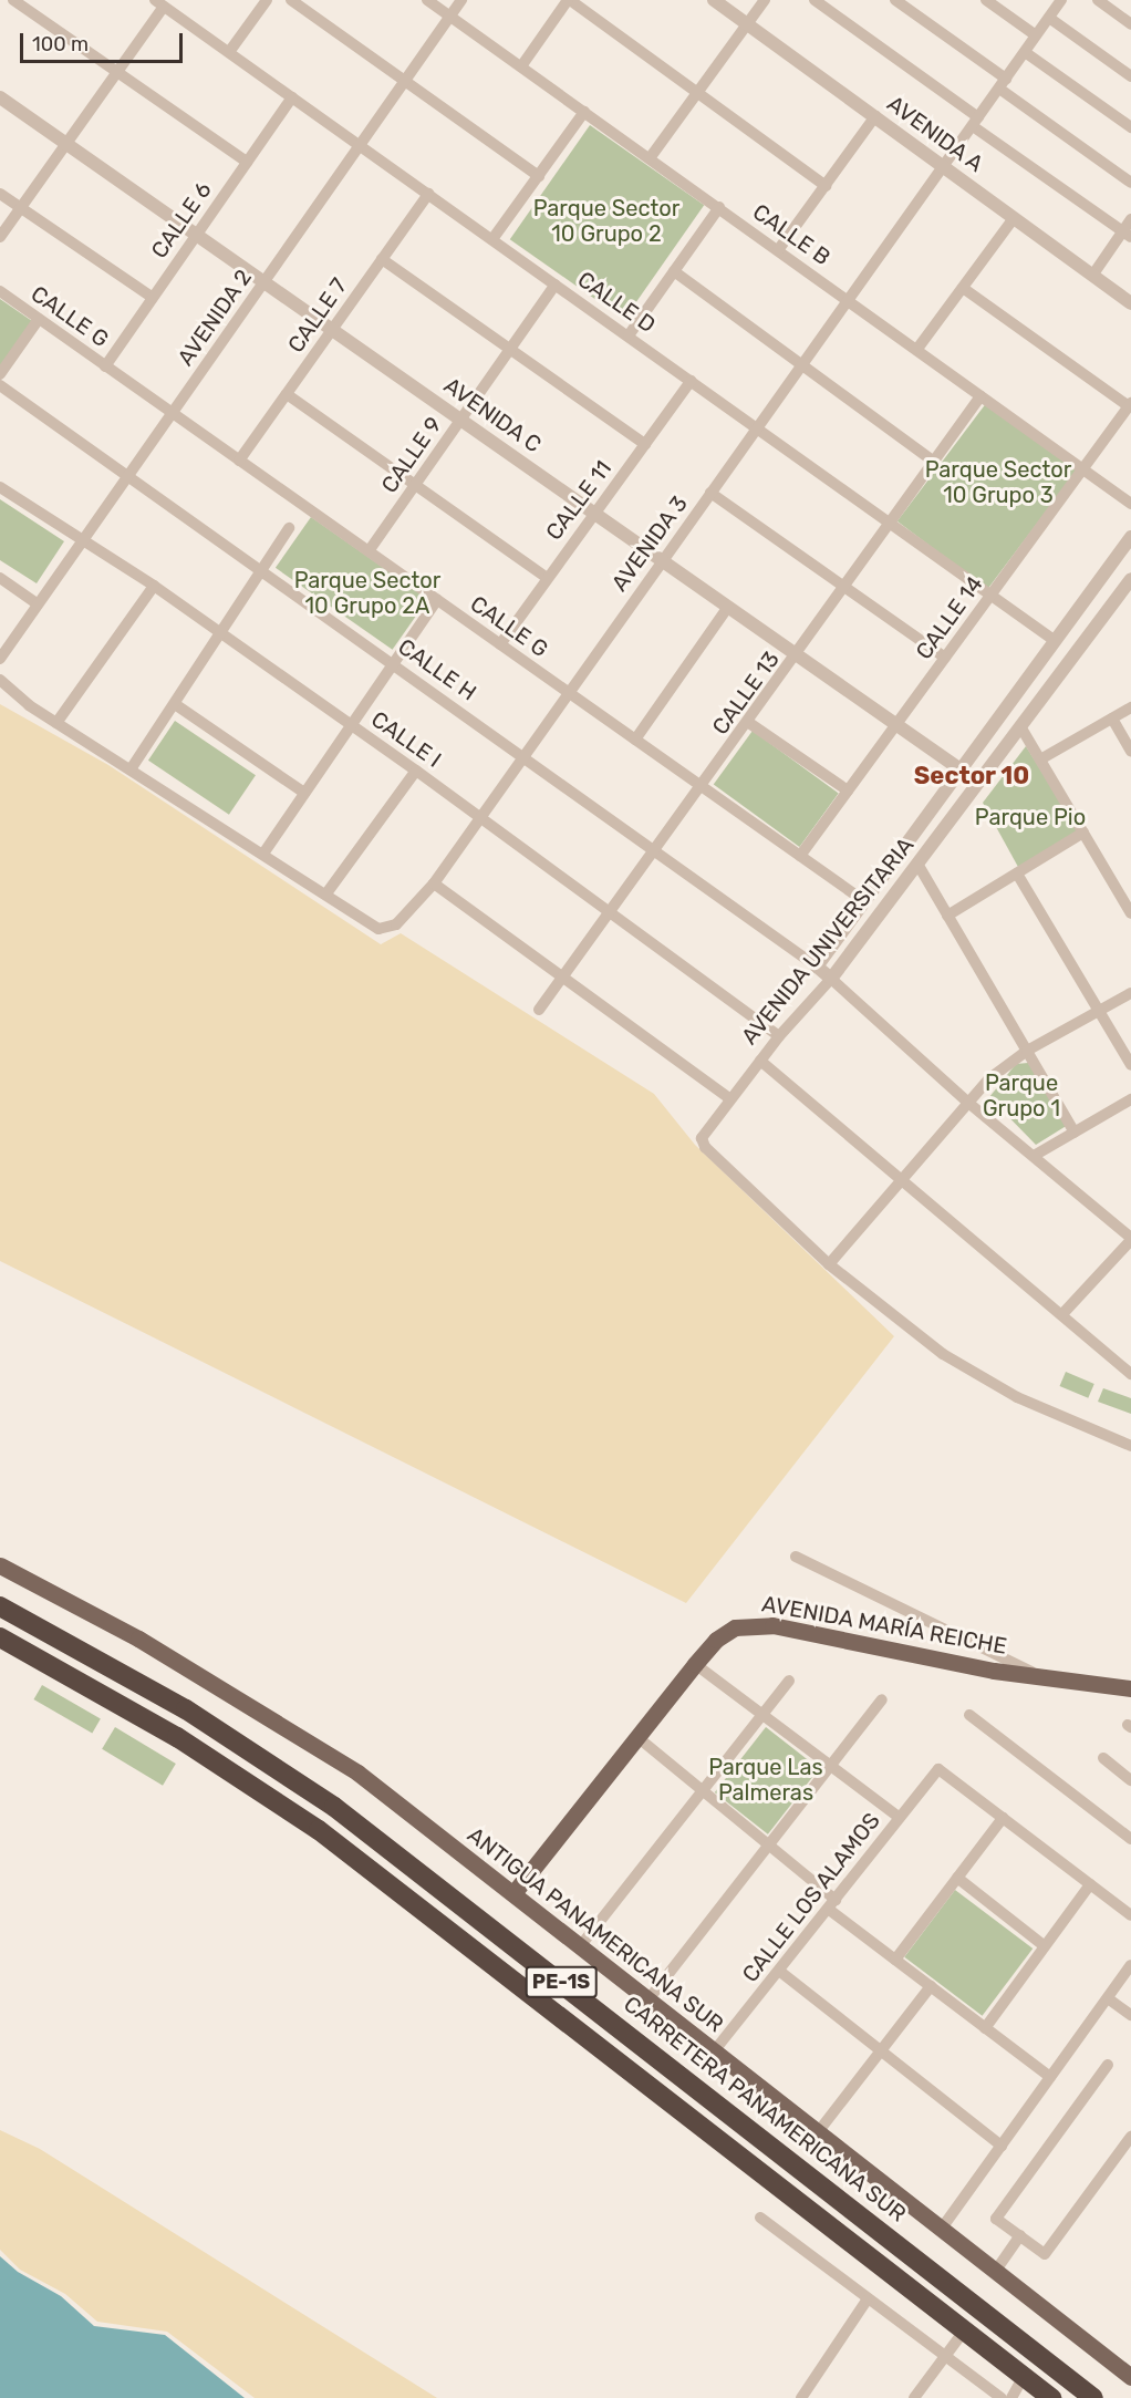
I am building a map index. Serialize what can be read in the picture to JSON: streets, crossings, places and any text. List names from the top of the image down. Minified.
{"streets":{"highway":["PE-1S","CARRETERA PANAMERICANA SUR"],"main road":["AVENIDA MARÍA REICHE","ANTIGUA PANAMERICANA SUR"],"street":["AVENIDA A","CALLE 6","CALLE B","CALLE D","CALLE 7","CALLE G","AVENIDA 2","AVENIDA C","CALLE 9","CALLE 11","AVENIDA 3","CALLE 14","CALLE H","CALLE 13","CALLE I","AVENIDA UNIVERSITARIA","CALLE LOS ALAMOS"]},"crossings":[["AVENIDA A","AVENIDA 3"],["CALLE 6","CALLE D"],["CALLE 6","CALLE G"],["CALLE 6","AVENIDA C"],["CALLE B","AVENIDA 2"],["CALLE B","AVENIDA 3"],["CALLE B","CALLE 14"],["CALLE B","CALLE 13"],["CALLE D","CALLE 7"],["CALLE D","AVENIDA 2"],["CALLE D","CALLE 9"],["CALLE D","CALLE 11"],["CALLE D","AVENIDA 3"],["CALLE D","CALLE 14"],["CALLE D","CALLE 13"],["CALLE D","AVENIDA UNIVERSITARIA"],["CALLE 7","CALLE G"],["CALLE 7","AVENIDA C"],["CALLE G","AVENIDA 2"],["CALLE G","CALLE 9"],["CALLE G","CALLE 11"],["CALLE G","AVENIDA 3"],["CALLE G","CALLE 14"],["CALLE G","CALLE 13"],["CALLE G","AVENIDA UNIVERSITARIA"],["AVENIDA 2","AVENIDA C"],["AVENIDA 2","CALLE H"],["AVENIDA 2","CALLE I"],["AVENIDA C","CALLE 9"],["AVENIDA C","CALLE 11"],["AVENIDA C","AVENIDA 3"],["AVENIDA C","CALLE 14"],["AVENIDA C","CALLE 13"],["AVENIDA C","AVENIDA UNIVERSITARIA"],["AVENIDA 3","CALLE H"],["AVENIDA 3","CALLE I"],["CALLE H","CALLE 13"],["CALLE H","AVENIDA UNIVERSITARIA"],["CALLE 13","CALLE I"],["CALLE I","AVENIDA UNIVERSITARIA"],["AVENIDA MARÍA REICHE","ANTIGUA PANAMERICANA SUR"],["CALLE LOS ALAMOS","ANTIGUA PANAMERICANA SUR"]],"districts":["Sector 10"],"parks":["Parque Sector 10 Grupo 2","Parque Sector 10 Grupo 3","Parque Sector 10 Grupo 2A","Parque Pio","Parque Grupo 1","Parque Las Palmeras"],"scale_bar":"100 m"}
